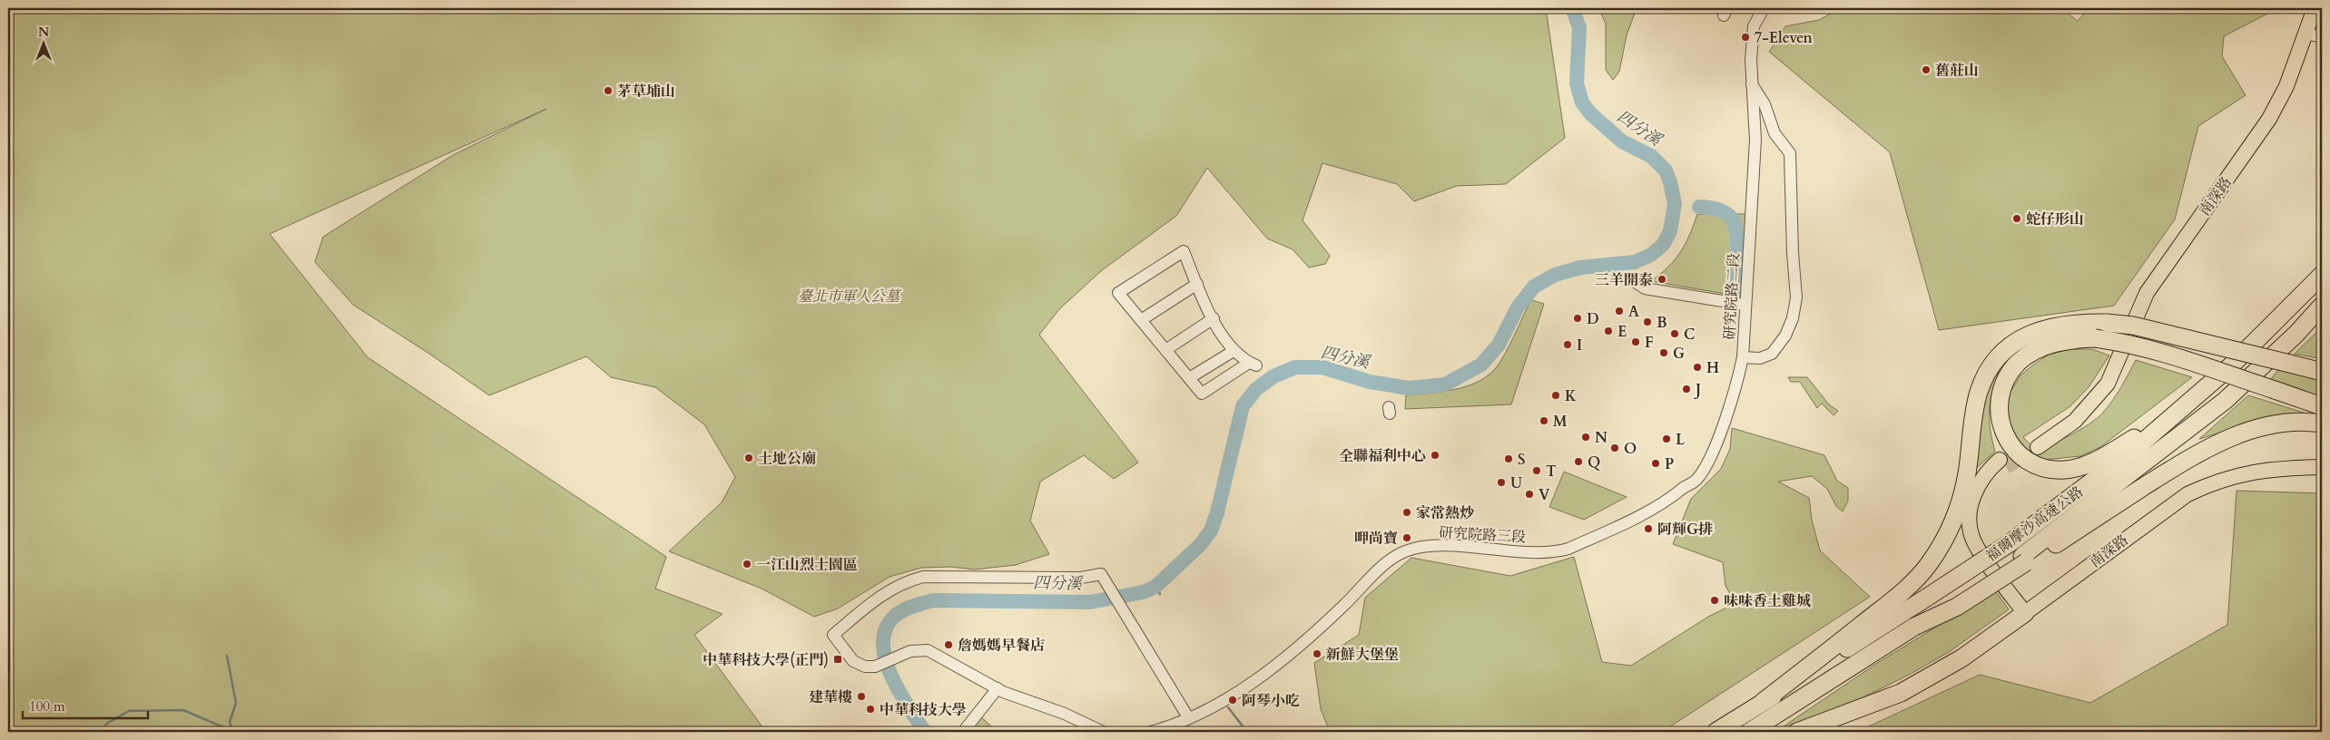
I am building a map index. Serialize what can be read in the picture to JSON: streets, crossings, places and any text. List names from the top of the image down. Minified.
{"streets":{"highway":["福爾摩沙高速公路"],"main road":["南深路"],"street":["研究院路二段","研究院路三段"]},"crossings":[["研究院路二段","研究院路三段"]],"water":["四分溪"],"parks":["臺北市軍人公墓"],"places":{"other":["7-Eleven","舊莊山","茅草埔山","蛇仔形山","三羊開泰","A","D","B","E","C","F","I","G","H","J","K","M","N","L","O","全聯福利中心","土地公廟","S","Q","P","T","U","V","家常熱炒","阿輝G排","呷尚寶","一江山烈士園區","味味香土雞城","詹媽媽早餐店","新鮮大堡堡","建華樓","阿琴小吃","中華科技大學"],"transit":["中華科技大學(正門)"]},"scale_bar":"100 m","north":"top"}
